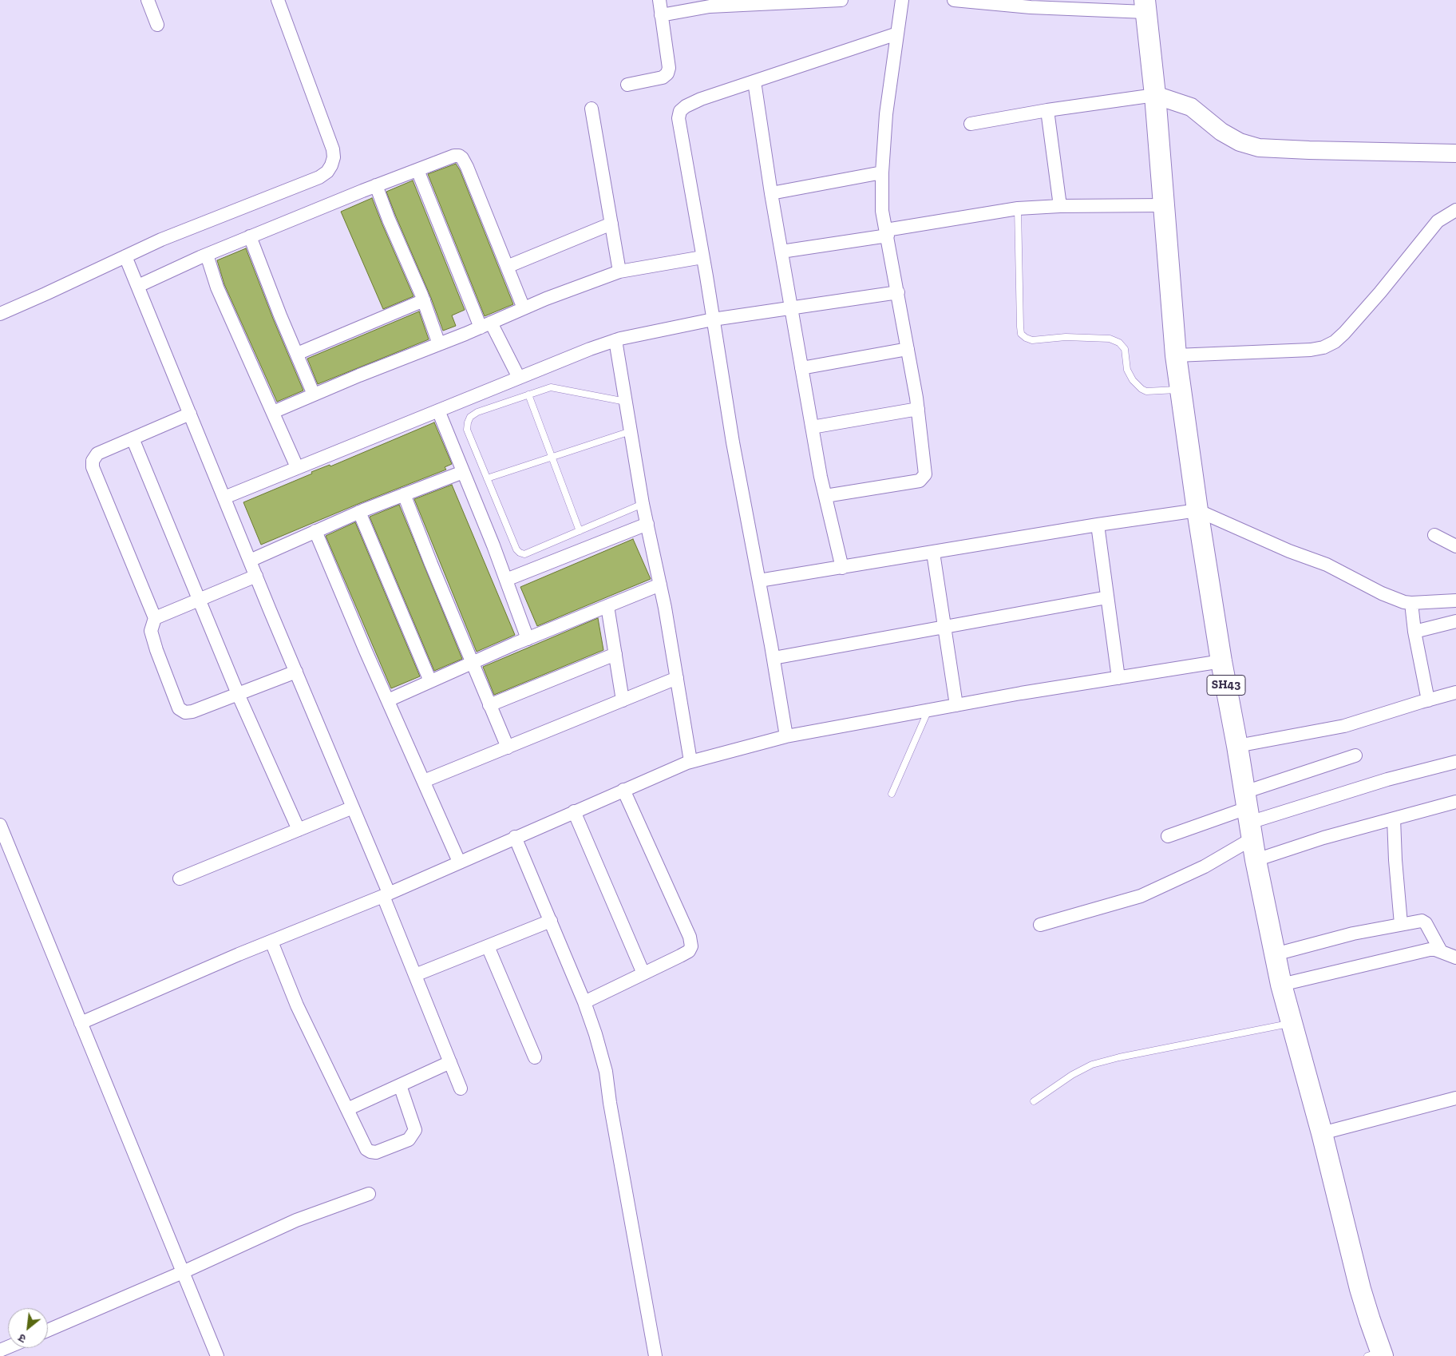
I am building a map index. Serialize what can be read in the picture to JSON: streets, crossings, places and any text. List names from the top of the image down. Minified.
{"streets":{"main road":["SH43"]},"north":"bottom left"}
